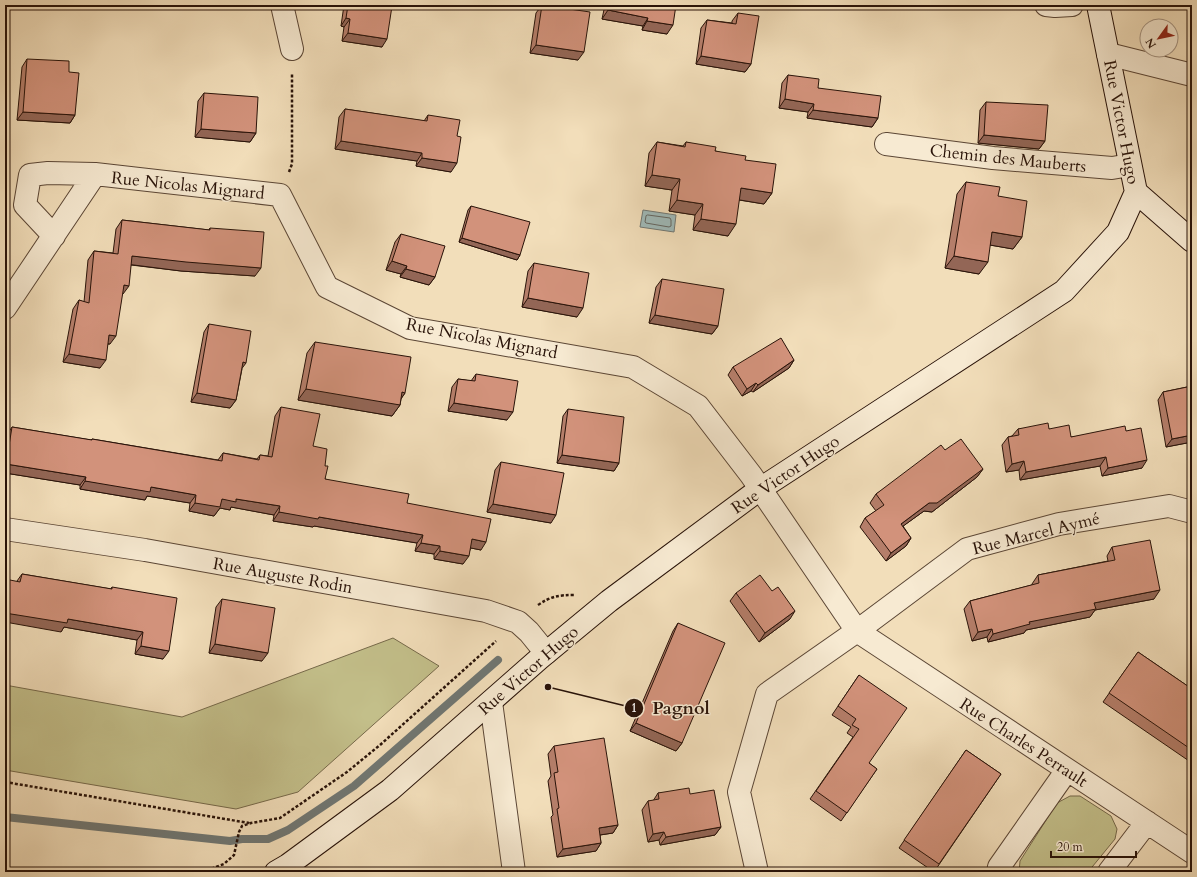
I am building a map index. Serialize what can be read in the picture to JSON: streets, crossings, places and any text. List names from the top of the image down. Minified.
{"streets":{"street":["Rue Victor Hugo","Chemin des Mauberts","Rue Nicolas Mignard","Rue Marcel Aymé","Rue Auguste Rodin","Rue Charles Perrault"]},"crossings":[["Rue Victor Hugo","Chemin des Mauberts"],["Rue Victor Hugo","Rue Nicolas Mignard"],["Rue Victor Hugo","Rue Auguste Rodin"],["Rue Victor Hugo","Rue Charles Perrault"],["Rue Nicolas Mignard","Rue Charles Perrault"],["Rue Marcel Aymé","Rue Charles Perrault"]],"places":["Pagnol"],"scale_bar":"20 m","north":"bottom left"}
